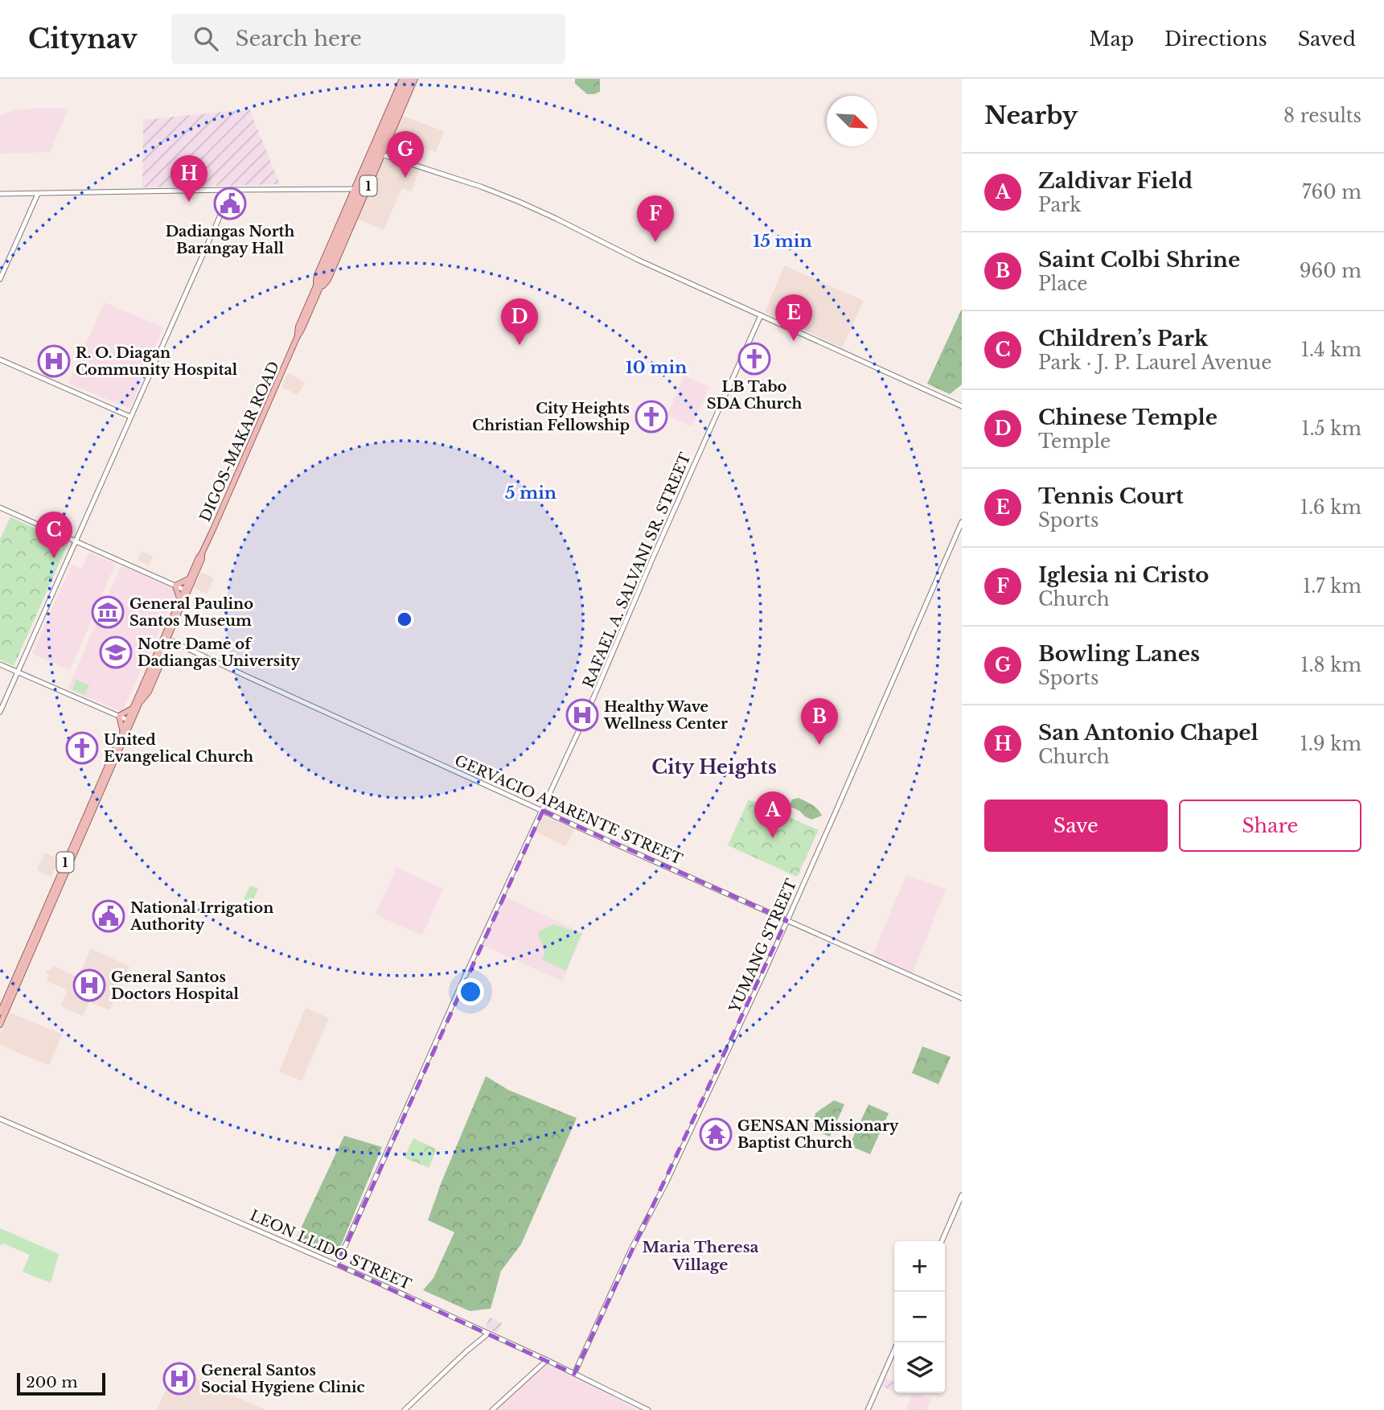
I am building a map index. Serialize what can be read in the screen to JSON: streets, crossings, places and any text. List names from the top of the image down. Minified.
{"streets":{"main road":["1","DIGOS-MAKAR ROAD","RAFAEL A. SALVANI SR. STREET","GERVACIO APARENTE STREET","YUMANG STREET","LEON LLIDO STREET"]},"crossings":[["DIGOS-MAKAR ROAD","GERVACIO APARENTE STREET"],["RAFAEL A. SALVANI SR. STREET","GERVACIO APARENTE STREET"],["RAFAEL A. SALVANI SR. STREET","LEON LLIDO STREET"],["GERVACIO APARENTE STREET","YUMANG STREET"],["YUMANG STREET","LEON LLIDO STREET"]],"districts":["City Heights","Maria Theresa Village"],"places":{"public building":["Dadiangas North Barangay Hall","National Irrigation Authority"],"church":["LB Tabo SDA Church","City Heights Christian Fellowship","United Evangelical Church"],"hospital":["R. O. Diagan Community Hospital","Healthy Wave Wellness Center","General Santos Doctors Hospital","General Santos Social Hygiene Clinic"],"museum":["General Paulino Santos Museum"],"school or university":["Notre Dame of Dadiangas University"],"temple":["GENSAN Missionary Baptist Church"]},"scale_bar":"200 m","north":"bottom right","page":{"header":"Citynav","search":"Search here","nav":["Map","Directions","Saved"],"heading":["Nearby","8 results"],"pins":["G","H","F","E","D","C","B","A"],"list":[{"mark":"A","name":"Zaldivar Field","note":"Park","value":"760 m"},{"mark":"B","name":"Saint Colbi Shrine","note":"Place","value":"960 m"},{"mark":"C","name":"Children’s Park","note":"Park · J. P. Laurel Avenue","value":"1.4 km"},{"mark":"D","name":"Chinese Temple","note":"Temple","value":"1.5 km"},{"mark":"E","name":"Tennis Court","note":"Sports","value":"1.6 km"},{"mark":"F","name":"Iglesia ni Cristo","note":"Church","value":"1.7 km"},{"mark":"G","name":"Bowling Lanes","note":"Sports","value":"1.8 km"},{"mark":"H","name":"San Antonio Chapel","note":"Church","value":"1.9 km"}],"buttons":["Save","Share"],"map_buttons":["+","−"],"scale":"200 m"},"rings":["15 min","10 min","5 min"]}
